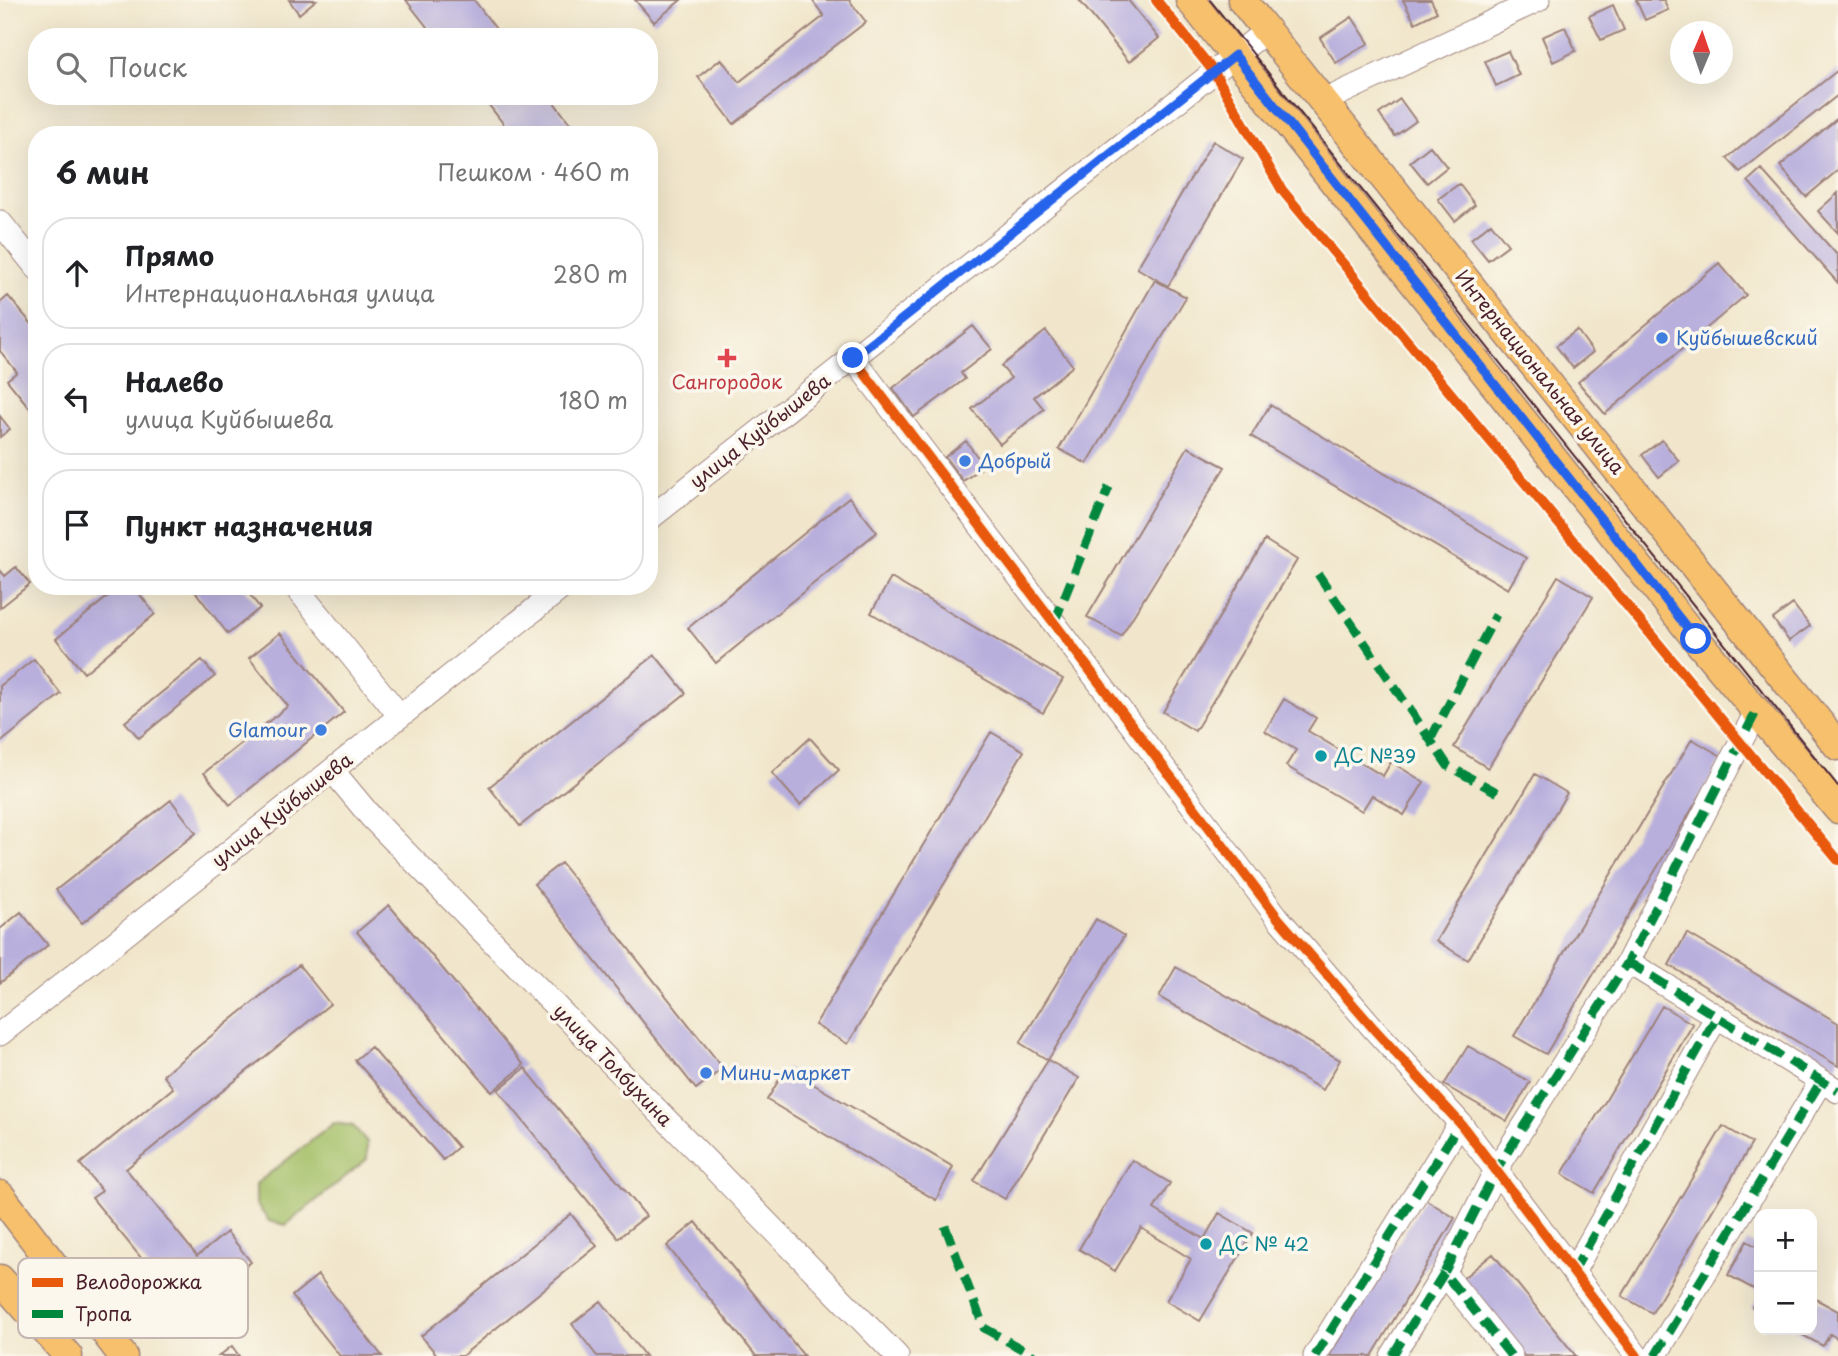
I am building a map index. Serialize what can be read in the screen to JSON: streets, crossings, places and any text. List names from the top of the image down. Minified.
{"streets":{"main road":["Интернациональная улица"],"street":["улица Куйбышева","улица Толбухина"]},"crossings":[["Интернациональная улица","улица Куйбышева"],["улица Куйбышева","улица Толбухина"]],"places":{"other":["Куйбышевский","Добрый","Glamour","ДС №39","Мини-маркет","ДС № 42"],"health":["Сангородок"]},"legend":["Велодорожка","Тропа"],"north":"top","page":{"search":"Поиск","heading":["6 мин","Пешком · 460 m"],"list":[["Прямо","Интернациональная улица","280 m"],["Налево","улица Куйбышева","180 m"],"Пункт назначения"],"map_buttons":["+","−"]}}
